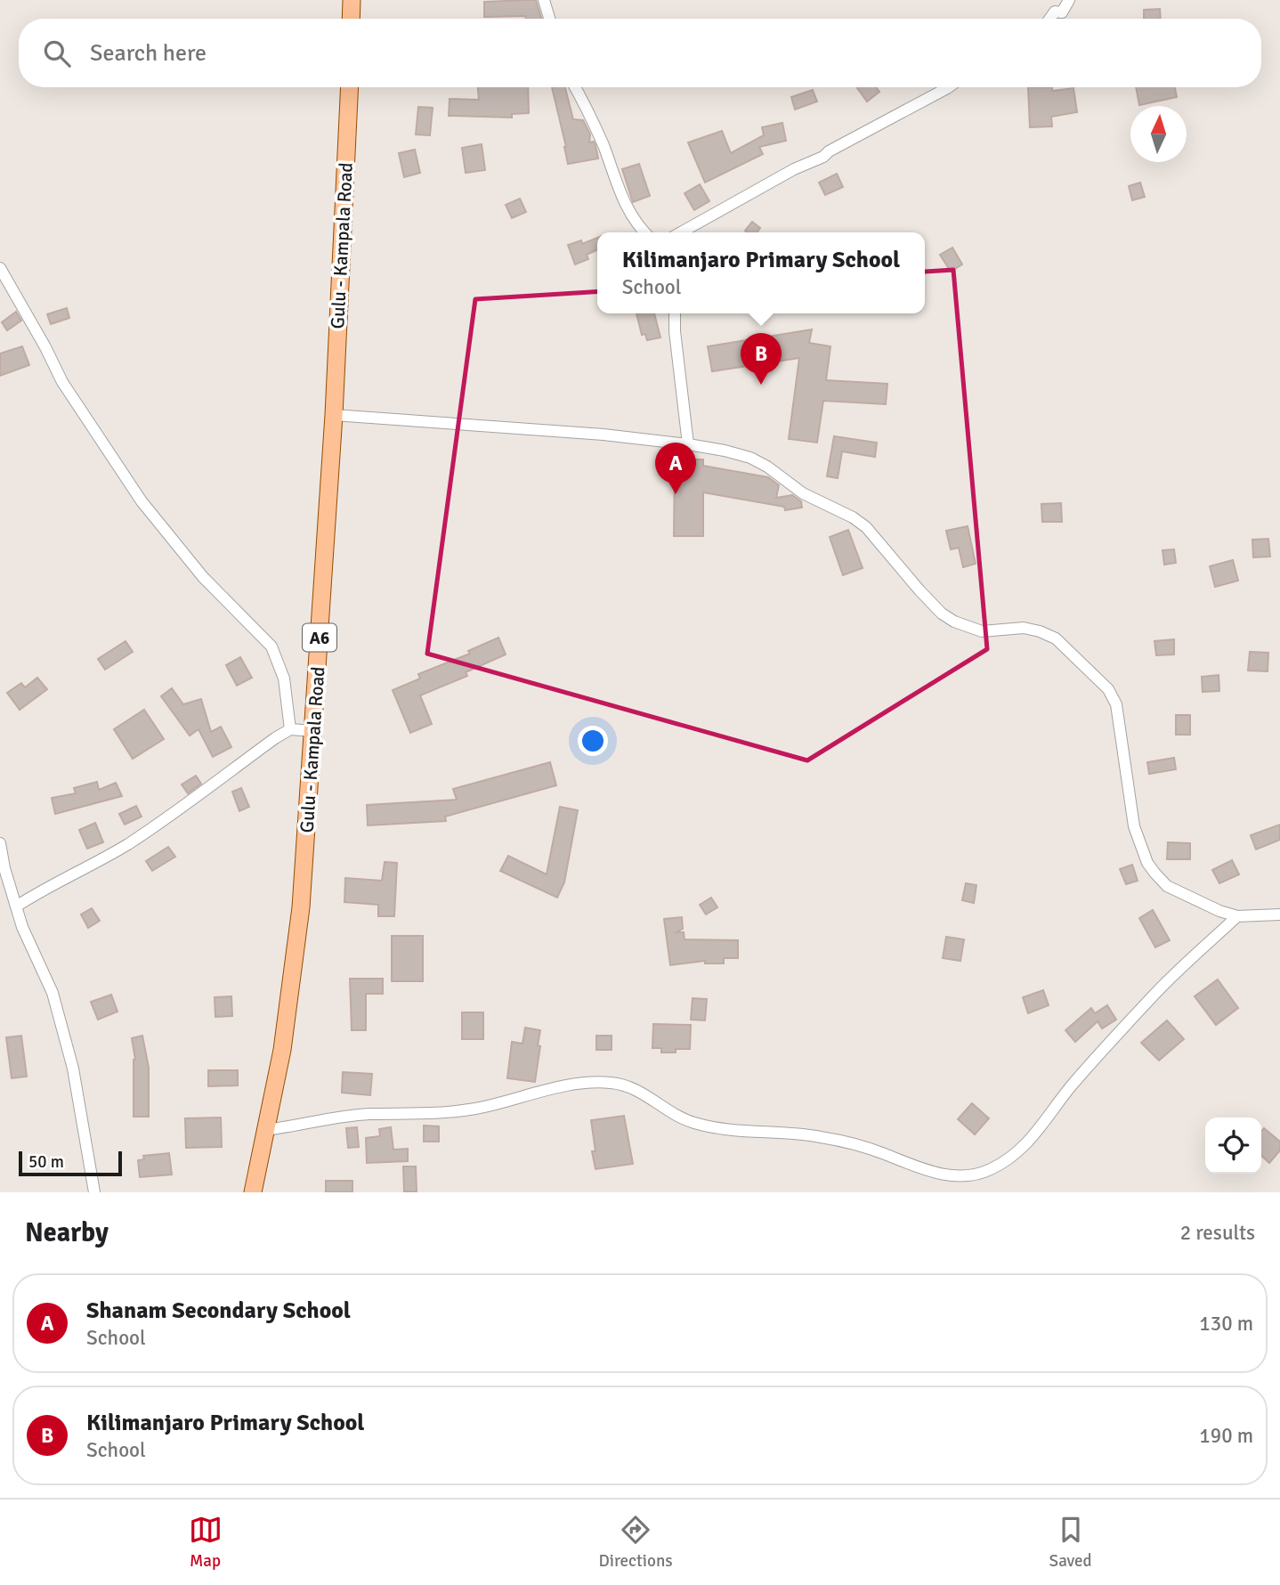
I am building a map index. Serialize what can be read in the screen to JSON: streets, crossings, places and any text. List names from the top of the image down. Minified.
{"streets":{"main road":["Gulu - Kampala Road","A6"]},"scale_bar":"50 m","north":"top","page":{"search":"Search here","popup":["Kilimanjaro Primary School","School"],"pins":["B","A"],"scale":"50 m","heading":["Nearby","2 results"],"list":[{"mark":"A","name":"Shanam Secondary School","note":"School","value":"130 m"},{"mark":"B","name":"Kilimanjaro Primary School","note":"School","value":"190 m"}],"nav":["Map","Directions","Saved"]}}
